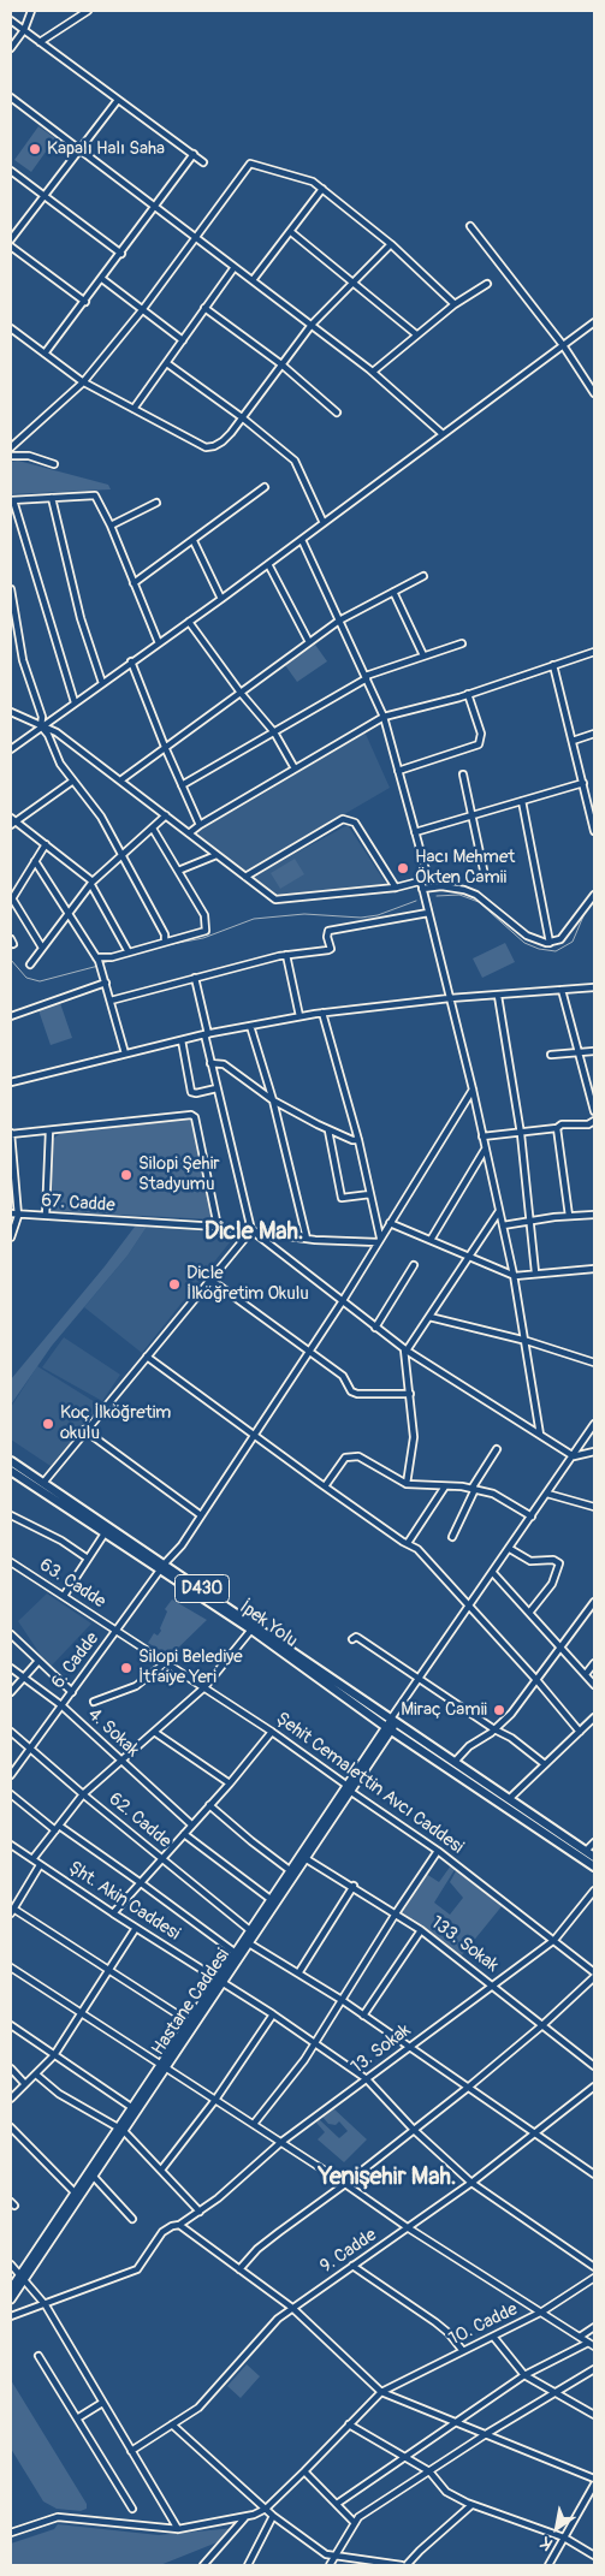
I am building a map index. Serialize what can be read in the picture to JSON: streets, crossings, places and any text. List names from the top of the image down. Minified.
{"streets":{"highway":["D430","İpek Yolu"],"main road":["Hastane Caddesi"],"street":["67. Cadde","63. Cadde","6. Cadde","4. Sokak","Şehit Cemalettin Avcı Caddesi","62. Cadde","Şht. Akin Caddesi","133. Sokak","13. Sokak","9. Cadde","10. Cadde"]},"crossings":[["67. Cadde","6. Cadde"],["63. Cadde","6. Cadde"],["63. Cadde","Şehit Cemalettin Avcı Caddesi"],["D430","İpek Yolu"],["D430","6. Cadde"],["D430","Hastane Caddesi"],["İpek Yolu","6. Cadde"],["İpek Yolu","Hastane Caddesi"],["6. Cadde","4. Sokak"],["6. Cadde","Şehit Cemalettin Avcı Caddesi"],["6. Cadde","62. Cadde"],["Şehit Cemalettin Avcı Caddesi","Hastane Caddesi"],["Şehit Cemalettin Avcı Caddesi","13. Sokak"],["62. Cadde","Hastane Caddesi"],["Şht. Akin Caddesi","Hastane Caddesi"],["Şht. Akin Caddesi","13. Sokak"],["Şht. Akin Caddesi","9. Cadde"],["133. Sokak","Hastane Caddesi"],["133. Sokak","13. Sokak"]],"districts":["Dicle Mah.","Yenişehir Mah."],"places":["Kapalı Halı Saha","Hacı Mehmet Ökten Camii","Silopi Şehir Stadyumu","Dicle İlköğretim Okulu","Koç İlköğretim okulu","Silopi Belediye İtfaiye Yeri","Miraç Camii"],"north":"bottom left"}
